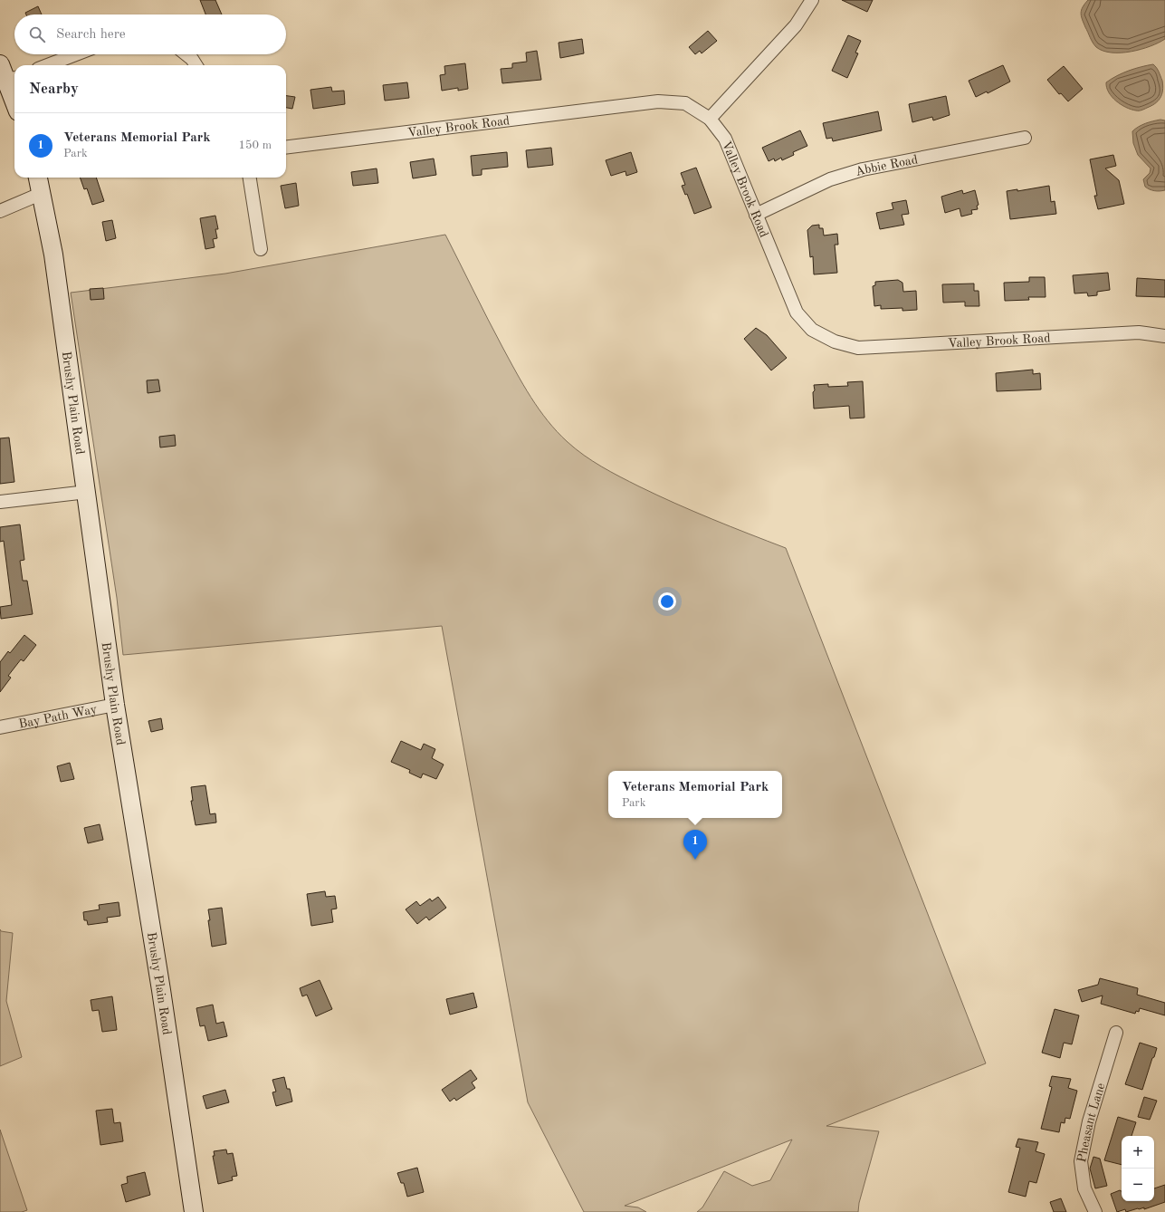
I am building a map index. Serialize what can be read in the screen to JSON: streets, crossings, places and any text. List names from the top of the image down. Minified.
{"streets":{"main road":["Brushy Plain Road"],"street":["Valley Brook Road","Abbie Road","Bay Path Way","Pheasant Lane"]},"crossings":[["Valley Brook Road","Abbie Road"],["Brushy Plain Road","Bay Path Way"]],"page":{"search":"Search here","heading":"Nearby","list":[{"mark":"1","name":"Veterans Memorial Park","note":"Park","value":"150 m"}],"popup":["Veterans Memorial Park","Park"],"pins":"1","map_buttons":["+","−"]}}
